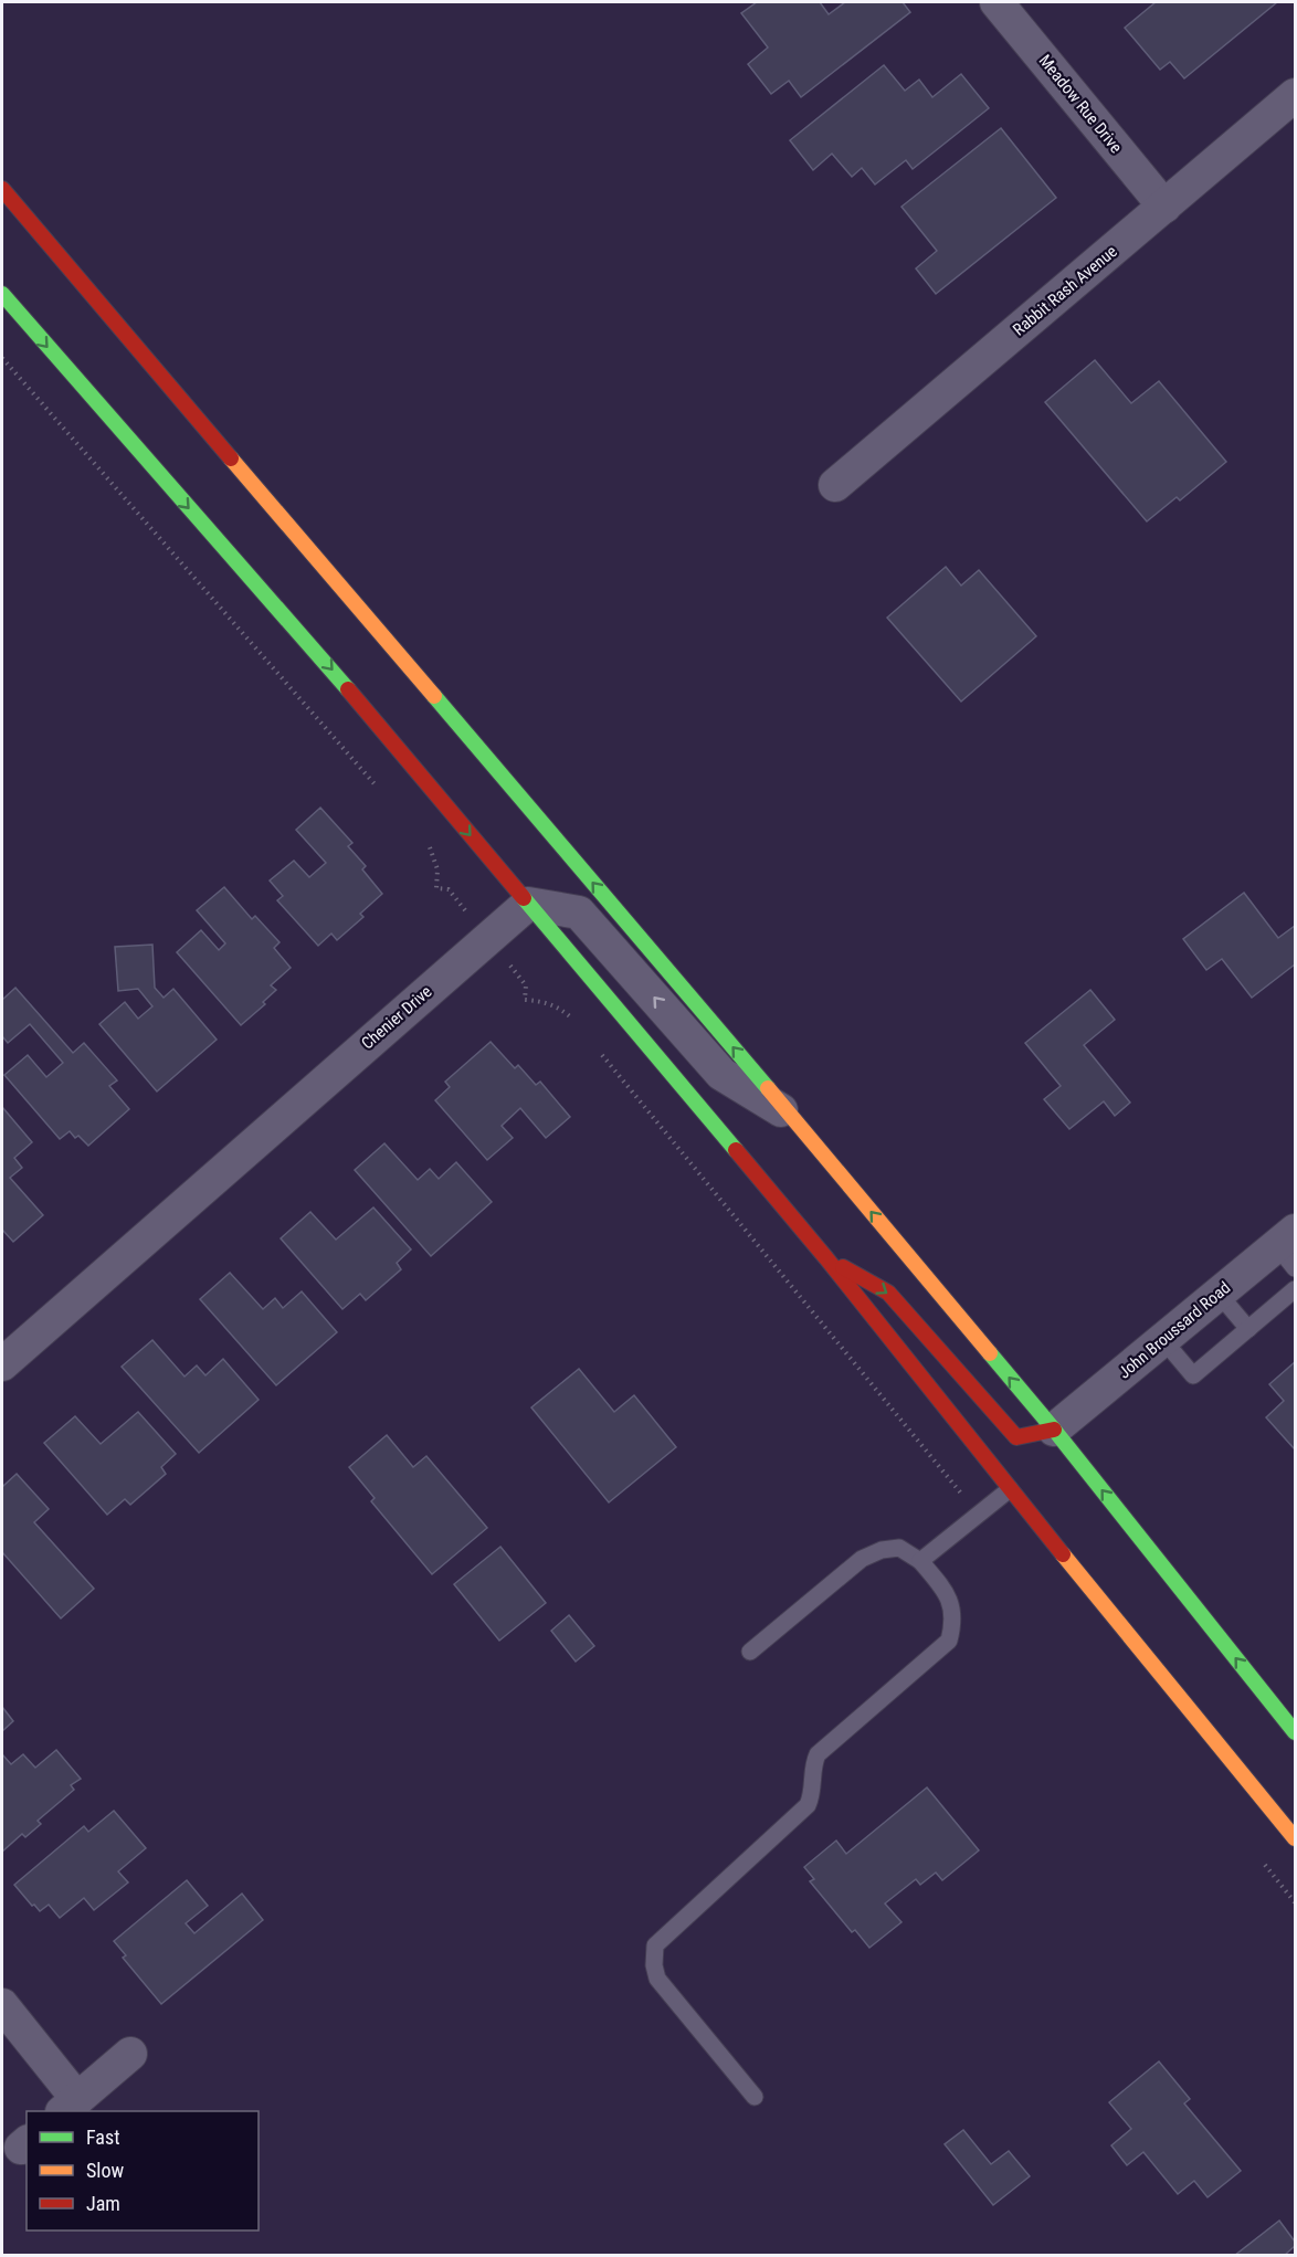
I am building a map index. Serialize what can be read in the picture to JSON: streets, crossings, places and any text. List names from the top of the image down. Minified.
{"streets":{"street":["Meadow Rue Drive","Rabbit Rash Avenue","Chenier Drive","John Broussard Road"]},"crossings":[["Meadow Rue Drive","Rabbit Rash Avenue"]],"legend":["Fast","Slow","Jam"]}
